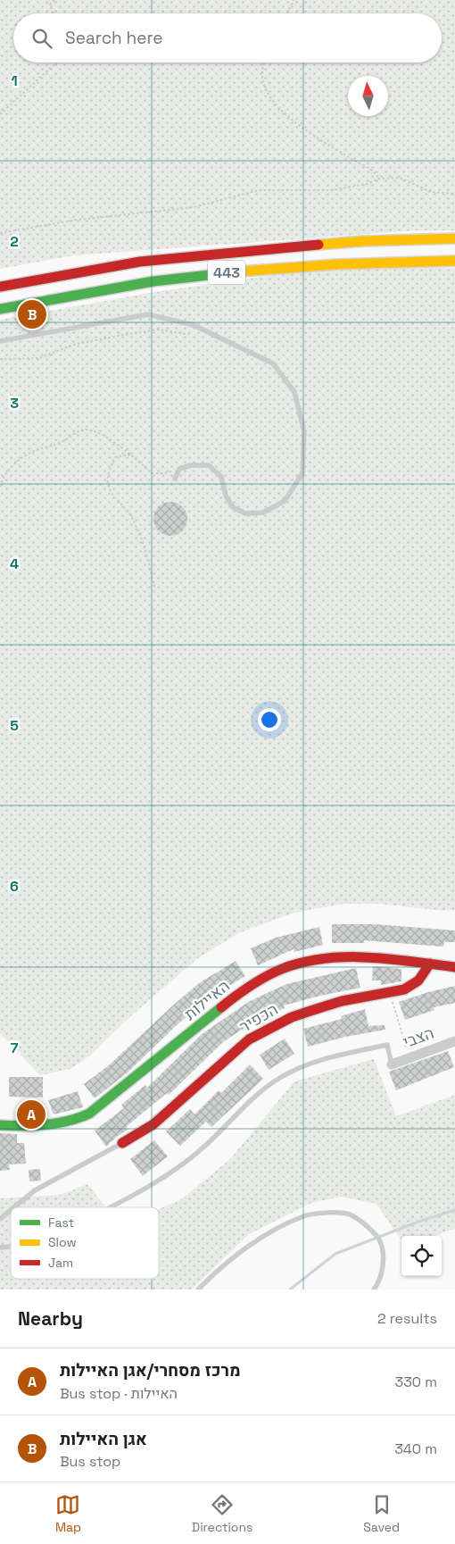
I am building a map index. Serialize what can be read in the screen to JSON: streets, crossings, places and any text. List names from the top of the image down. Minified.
{"streets":{"main road":["443","האיילות","הכפיר"],"street":["הצבי"]},"crossings":[["האיילות","הכפיר"]],"legend":["Fast","Slow","Jam"],"north":"top","page":{"search":"Search here","pins":["B","A"],"heading":["Nearby","2 results"],"list":[{"mark":"A","name":"מרכז מסחרי/אגן האיילות","note":"Bus stop · האיילות","value":"330 m"},{"mark":"B","name":"אגן האיילות","note":"Bus stop","value":"340 m"}],"nav":["Map","Directions","Saved"]},"grid":{"rows":["1","2","3","4","5","6","7"]}}
